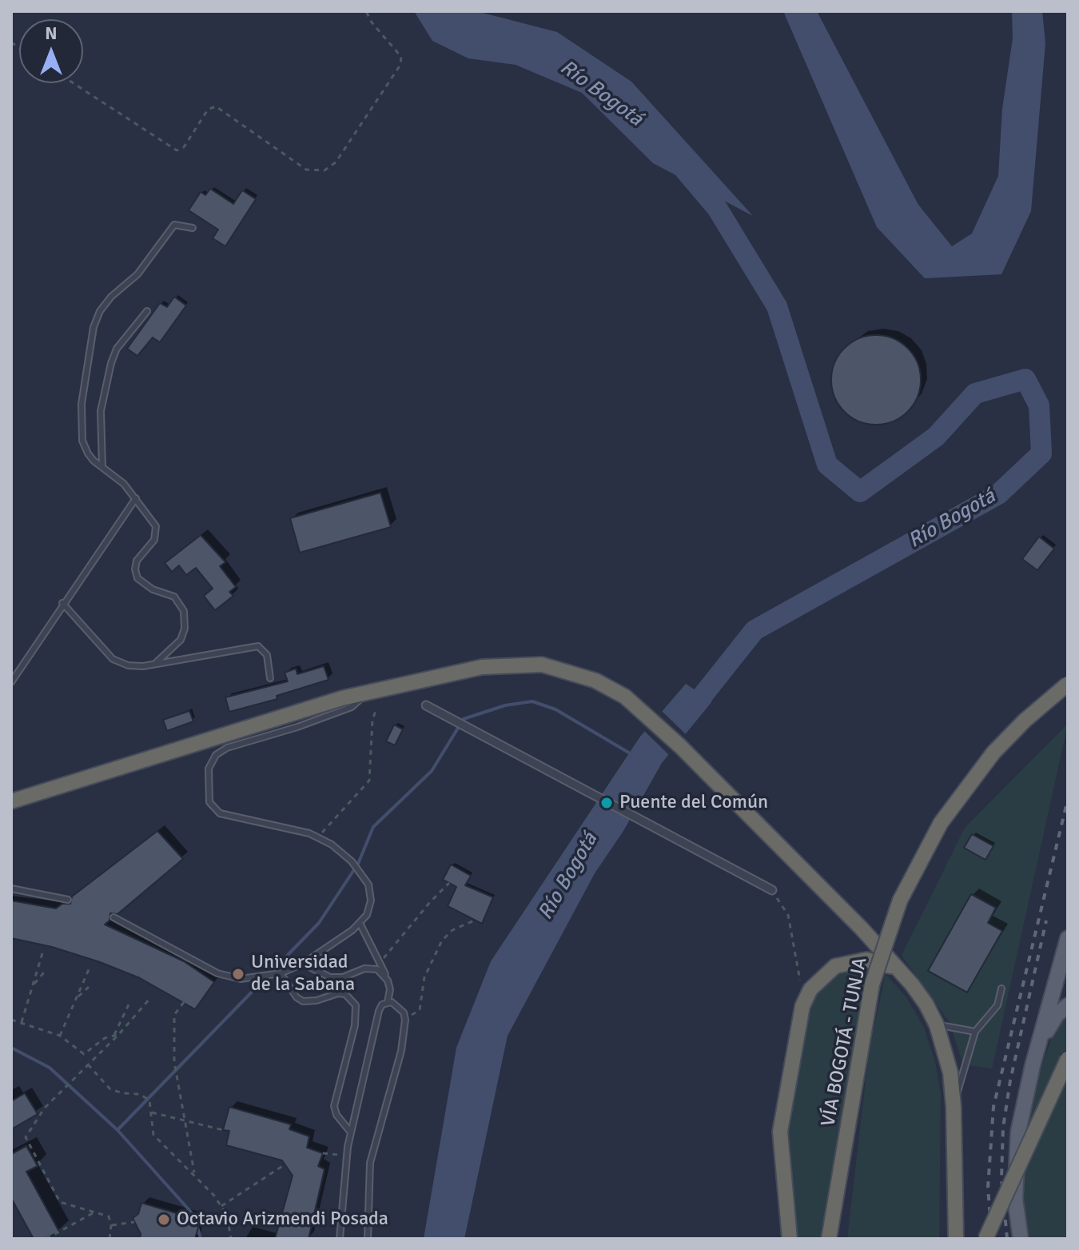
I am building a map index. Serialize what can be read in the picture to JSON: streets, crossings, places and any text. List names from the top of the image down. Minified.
{"streets":{"highway":["VÍA BOGOTÁ - TUNJA"]},"water":["Río Bogotá"],"places":["Puente del Común","Universidad de la Sabana","Octavio Arizmendi Posada"],"north":"top"}
